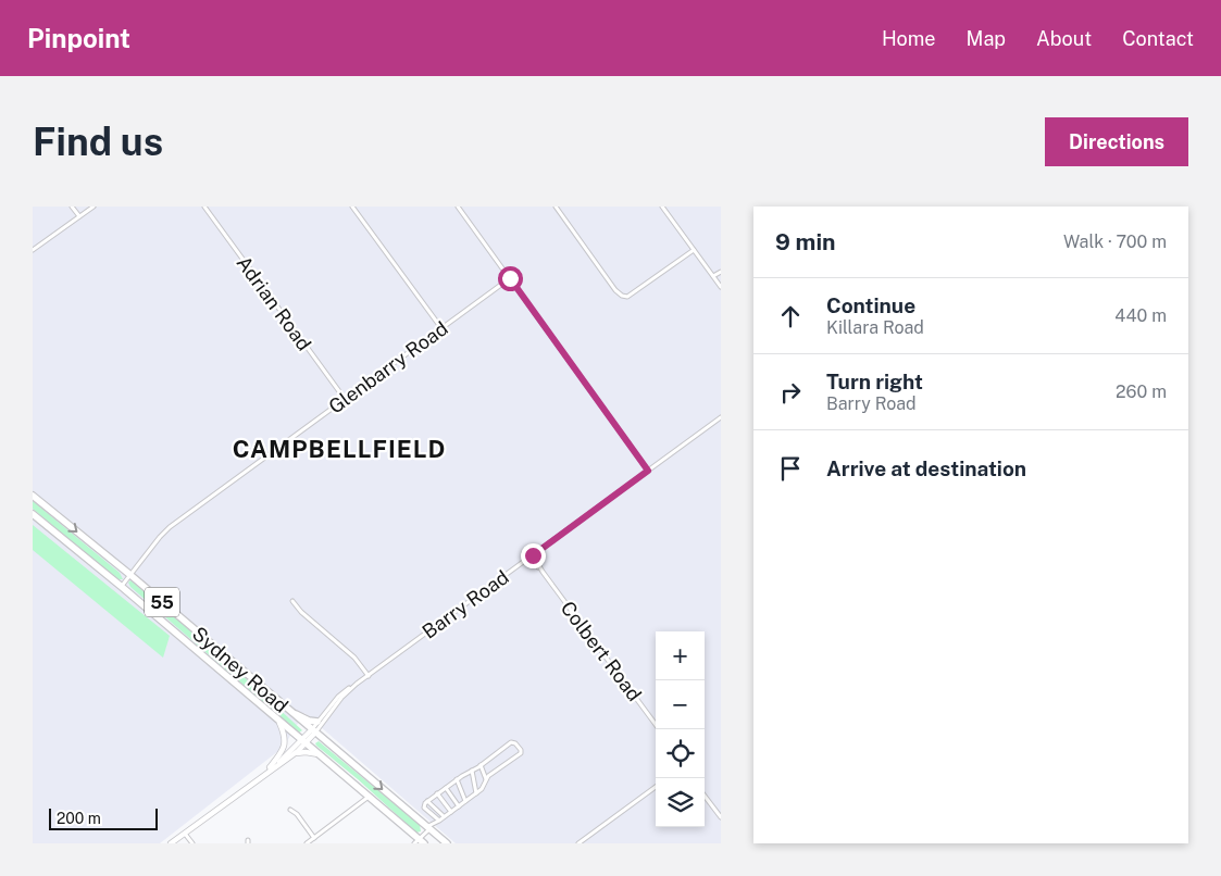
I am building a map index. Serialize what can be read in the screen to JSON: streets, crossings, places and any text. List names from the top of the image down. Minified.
{"streets":{"highway":["55","Sydney Road"],"main road":["Barry Road"],"street":["Adrian Road","Glenbarry Road","Colbert Road"]},"crossings":[["Adrian Road","Glenbarry Road"],["Glenbarry Road","Sydney Road"],["Barry Road","Colbert Road"],["Barry Road","Sydney Road"]],"districts":["CAMPBELLFIELD"],"scale_bar":"200 m","page":{"header":"Pinpoint","nav":["Home","Map","About","Contact"],"buttons":"Directions","title":"Find us","heading":["9 min","Walk · 700 m"],"list":[["Continue","Killara Road","440 m"],["Turn right","Barry Road","260 m"],"Arrive at destination"],"map_buttons":["+","−"],"scale":"200 m"}}
